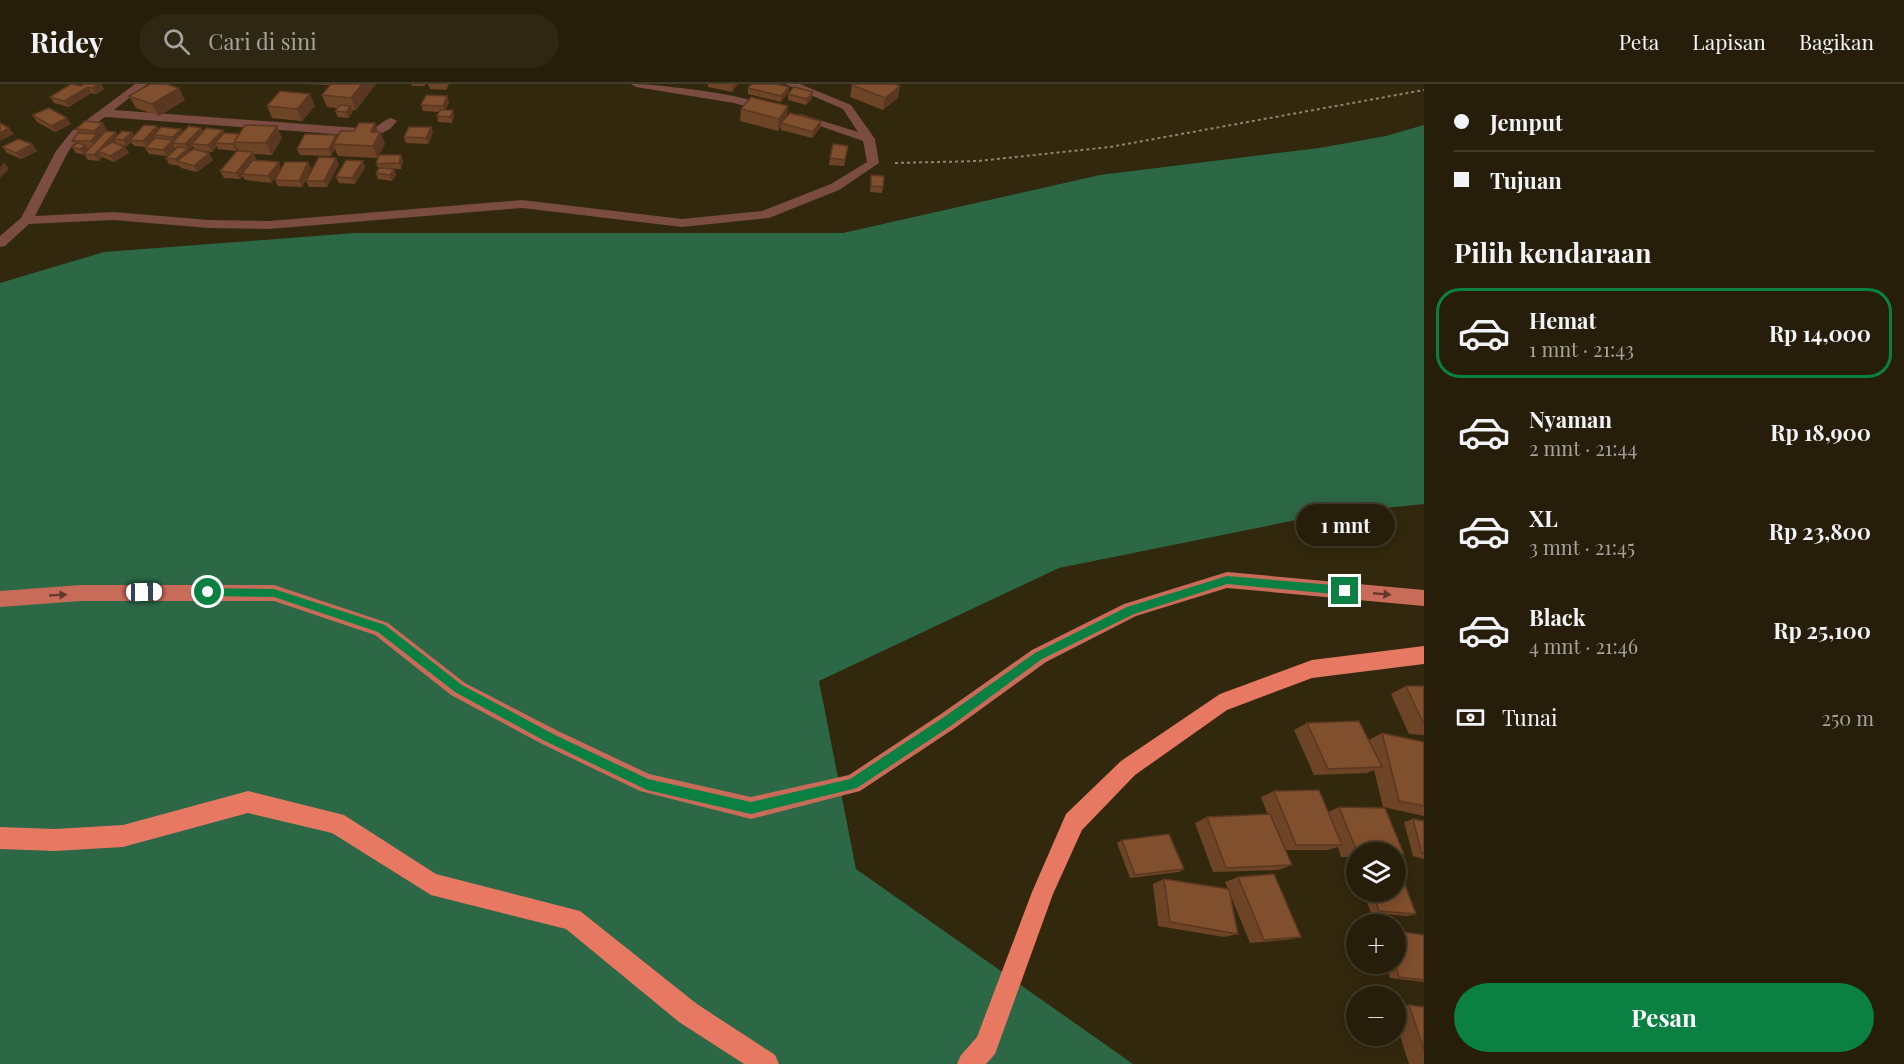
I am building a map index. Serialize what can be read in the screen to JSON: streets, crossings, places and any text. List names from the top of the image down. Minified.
{"page":{"header":"Ridey","search":"Cari di sini","nav":["Peta","Lapisan","Bagikan"],"banner":["Jemput","Tujuan"],"heading":"Pilih kendaraan","list":[{"name":"Hemat","note":"1 mnt · 21:43","value":"Rp 14,000"},{"name":"Nyaman","note":"2 mnt · 21:44","value":"Rp 18,900"},{"name":"XL","note":"3 mnt · 21:45","value":"Rp 23,800"},{"name":"Black","note":"4 mnt · 21:46","value":"Rp 25,100"}],"bubble":"1 mnt","pay":["Tunai","250 m"],"map_buttons":["+","−"],"buttons":"Pesan"}}
